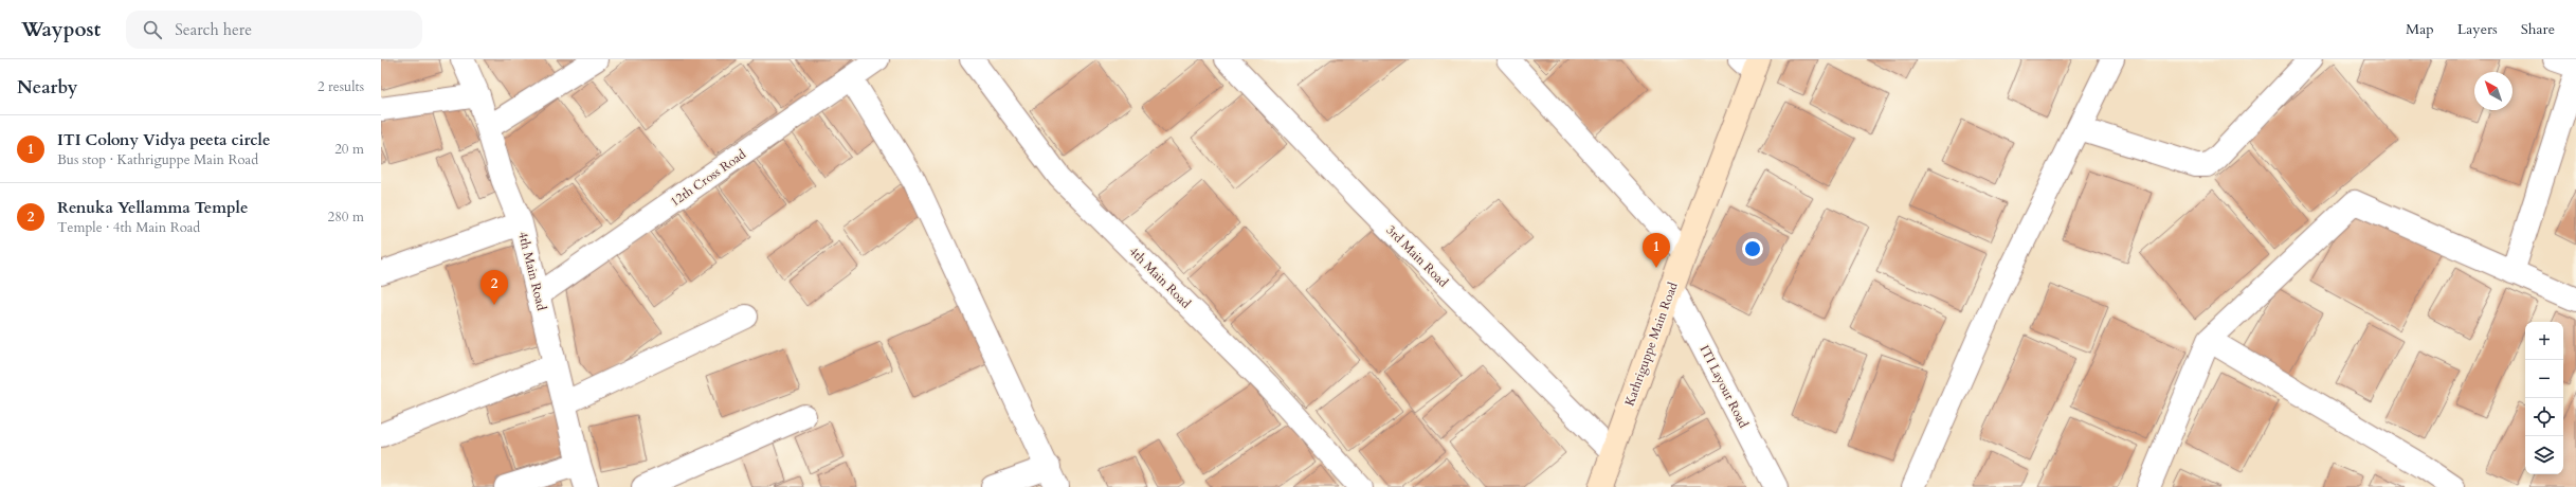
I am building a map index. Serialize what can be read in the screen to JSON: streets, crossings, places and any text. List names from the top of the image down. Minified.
{"streets":{"main road":["Kathriguppe Main Road"],"street":["12th Cross Road","3rd Main Road","4th Main Road","ITI Layout Road"]},"crossings":[["12th Cross Road","4th Main Road"],["3rd Main Road","Kathriguppe Main Road"],["Kathriguppe Main Road","ITI Layout Road"]],"north":"top left","page":{"header":"Waypost","search":"Search here","nav":["Map","Layers","Share"],"heading":["Nearby","2 results"],"list":[{"mark":"1","name":"ITI Colony Vidya peeta circle","note":"Bus stop · Kathriguppe Main Road","value":"20 m"},{"mark":"2","name":"Renuka Yellamma Temple","note":"Temple · 4th Main Road","value":"280 m"}],"pins":["1","2"],"map_buttons":["+","−"]}}
